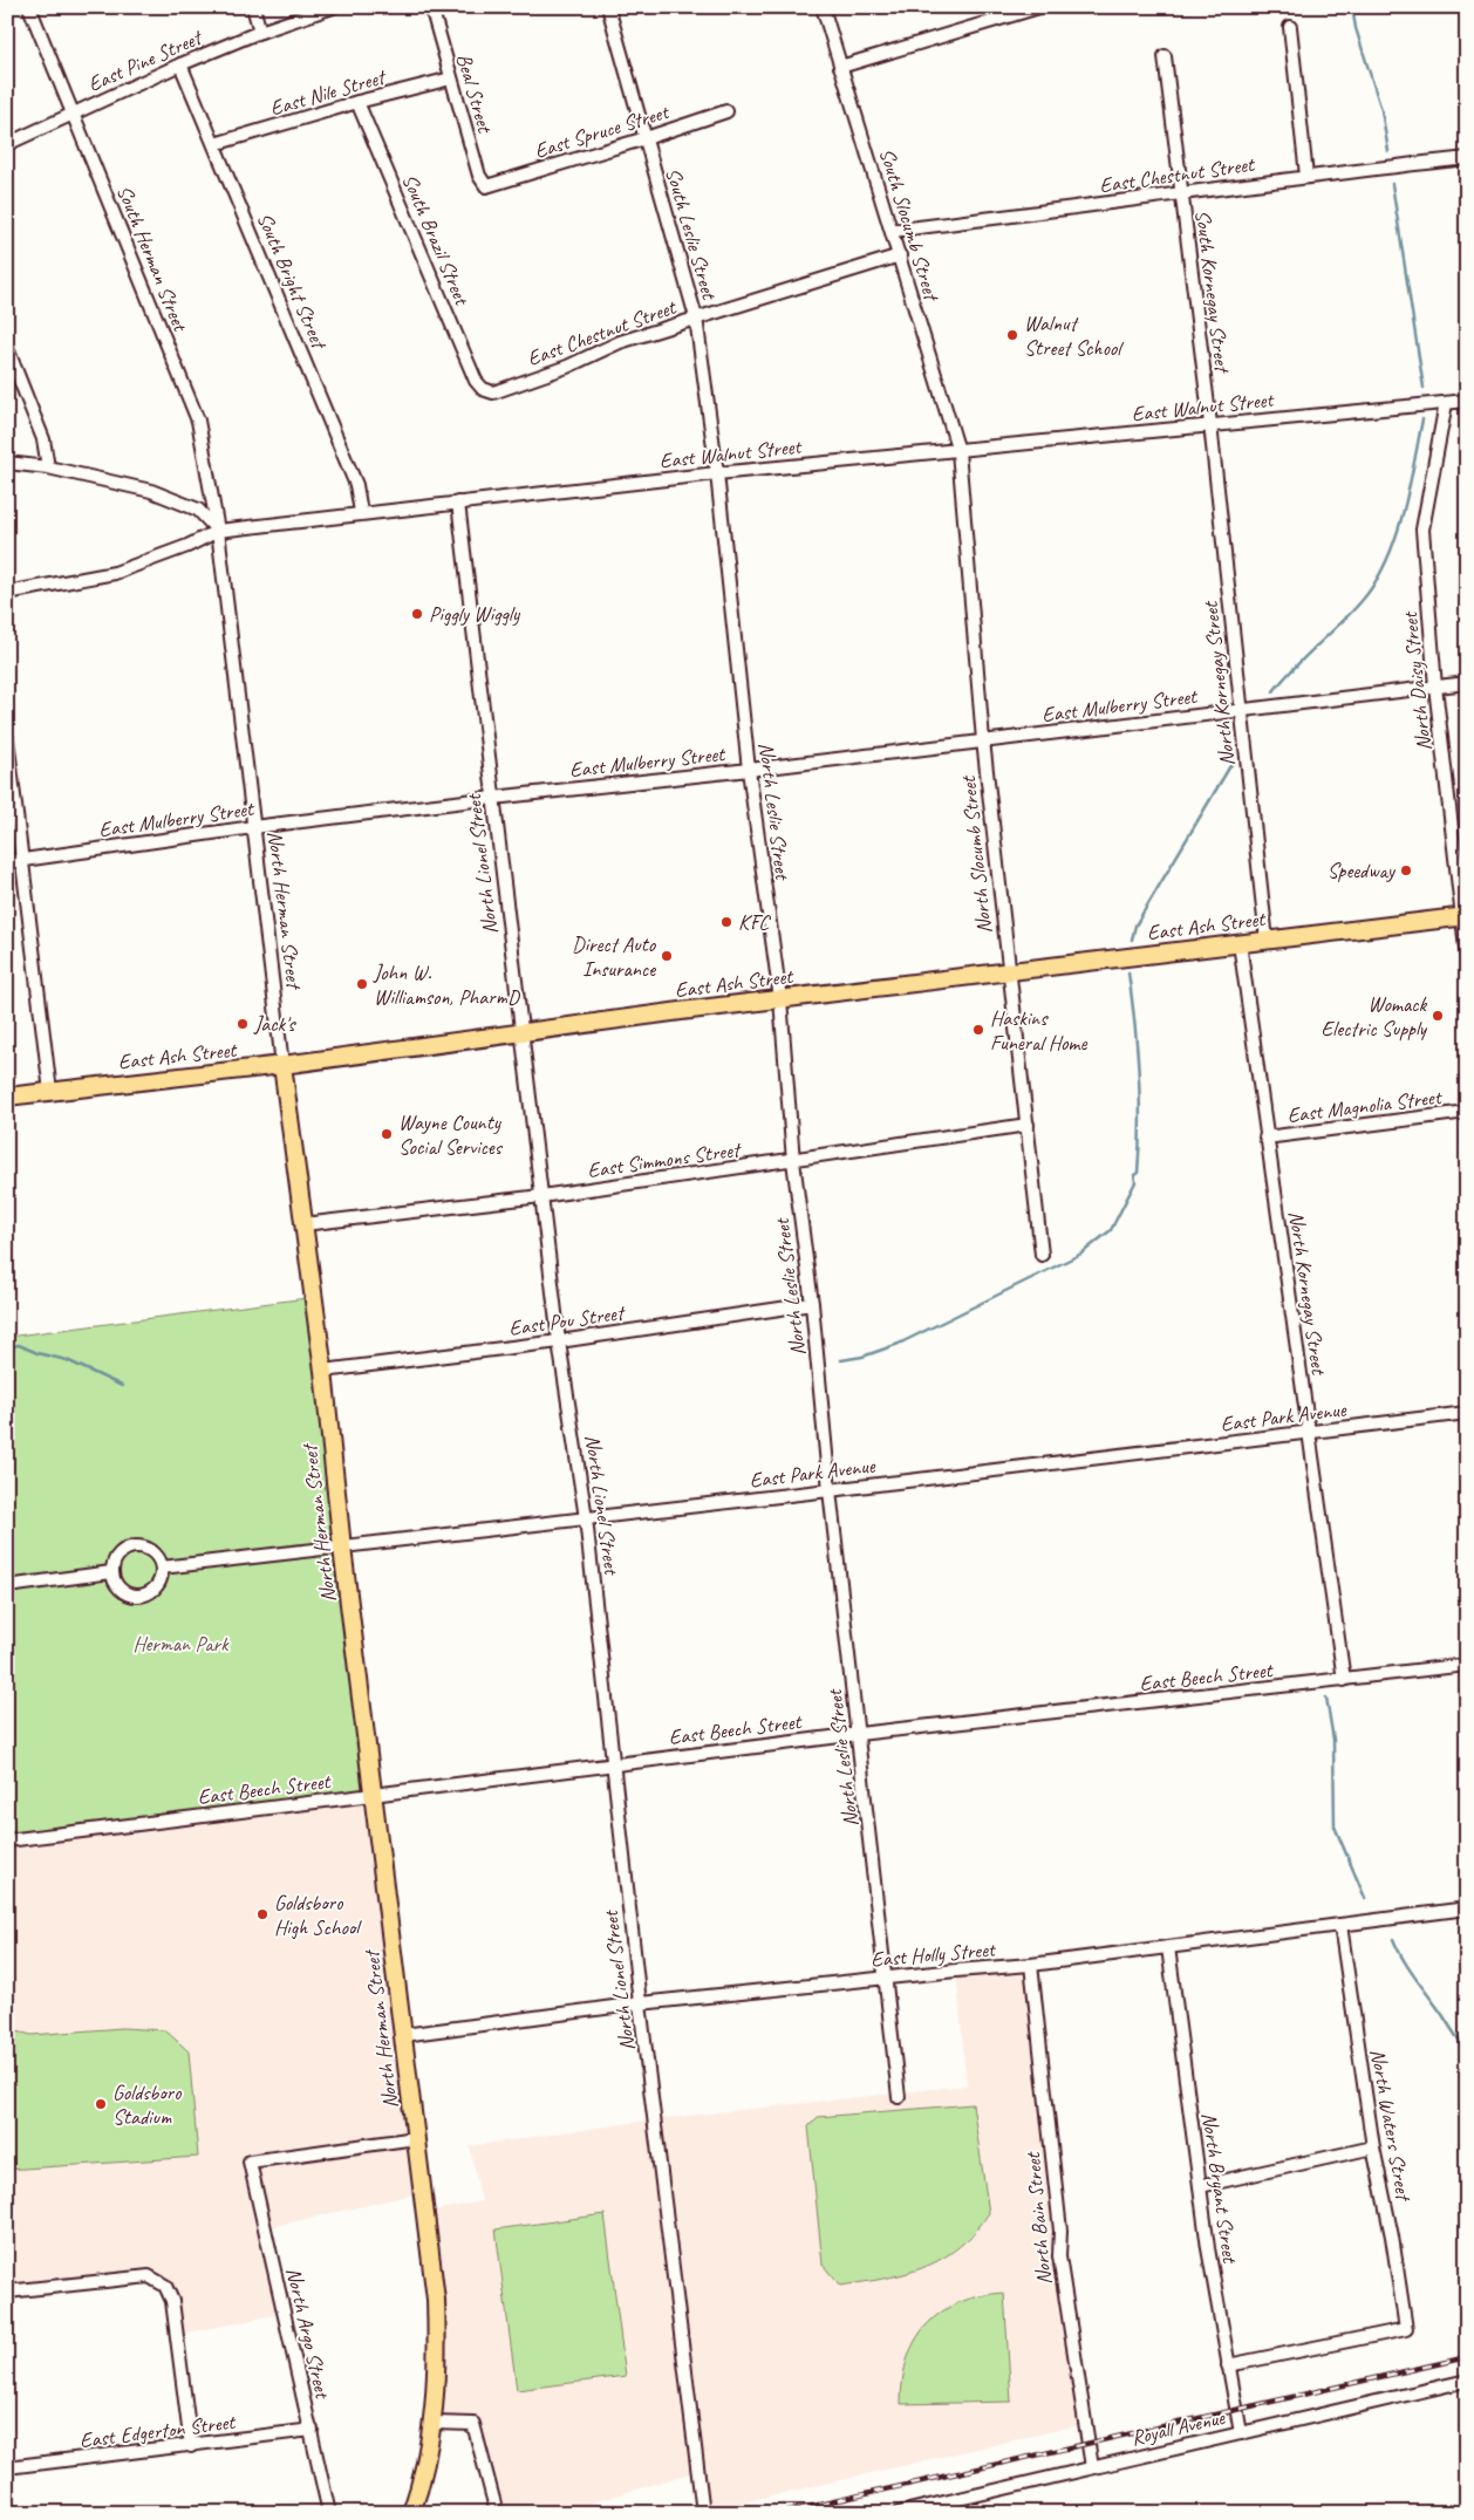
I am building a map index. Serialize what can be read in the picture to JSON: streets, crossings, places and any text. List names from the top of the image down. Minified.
{"streets":{"main road":["North Herman Street","East Ash Street"],"street":["East Pine Street","East Nile Street","Beal Street","East Spruce Street","East Chestnut Street","South Slocumb Street","South Leslie Street","South Brazil Street","South Herman Street","South Bright Street","South Kornegay Street","East Walnut Street","North Daisy Street","North Kornegay Street","East Mulberry Street","North Leslie Street","North Slocumb Street","North Lionel Street","East Magnolia Street","East Simmons Street","East Pou Street","East Park Avenue","East Beech Street","East Holly Street","North Waters Street","North Bryant Street","North Bain Street","North Argo Street","Royall Avenue","East Edgerton Street"]},"crossings":[["East Pine Street","South Herman Street"],["East Pine Street","South Bright Street"],["East Nile Street","Beal Street"],["East Nile Street","South Brazil Street"],["East Nile Street","South Bright Street"],["Beal Street","East Spruce Street"],["East Spruce Street","South Leslie Street"],["East Chestnut Street","South Slocumb Street"],["East Chestnut Street","South Leslie Street"],["East Chestnut Street","South Brazil Street"],["East Chestnut Street","South Kornegay Street"],["South Slocumb Street","East Walnut Street"],["South Slocumb Street","North Slocumb Street"],["South Leslie Street","East Walnut Street"],["South Leslie Street","North Leslie Street"],["South Herman Street","East Walnut Street"],["South Herman Street","North Herman Street"],["South Bright Street","East Walnut Street"],["South Kornegay Street","East Walnut Street"],["South Kornegay Street","North Kornegay Street"],["East Walnut Street","North Daisy Street"],["East Walnut Street","North Kornegay Street"],["East Walnut Street","North Leslie Street"],["East Walnut Street","North Slocumb Street"],["East Walnut Street","North Lionel Street"],["East Walnut Street","North Herman Street"],["North Daisy Street","East Mulberry Street"],["North Daisy Street","East Ash Street"],["North Kornegay Street","East Mulberry Street"],["North Kornegay Street","East Ash Street"],["North Kornegay Street","East Magnolia Street"],["North Kornegay Street","East Park Avenue"],["North Kornegay Street","East Beech Street"],["East Mulberry Street","North Leslie Street"],["East Mulberry Street","North Slocumb Street"],["East Mulberry Street","North Lionel Street"],["East Mulberry Street","North Herman Street"],["North Leslie Street","East Ash Street"],["North Leslie Street","East Simmons Street"],["North Leslie Street","East Pou Street"],["North Leslie Street","East Park Avenue"],["North Leslie Street","East Beech Street"],["North Leslie Street","East Holly Street"],["North Slocumb Street","East Ash Street"],["North Slocumb Street","East Simmons Street"],["North Lionel Street","East Ash Street"],["North Lionel Street","East Simmons Street"],["North Lionel Street","East Pou Street"],["North Lionel Street","East Park Avenue"],["North Lionel Street","East Beech Street"],["North Lionel Street","East Holly Street"],["North Herman Street","East Ash Street"],["North Herman Street","East Simmons Street"],["North Herman Street","East Pou Street"],["North Herman Street","East Park Avenue"],["North Herman Street","East Beech Street"],["North Herman Street","East Holly Street"],["North Herman Street","North Argo Street"],["East Holly Street","North Waters Street"],["East Holly Street","North Bryant Street"],["East Holly Street","North Bain Street"],["North Waters Street","North Bryant Street"],["North Bryant Street","Royall Avenue"],["North Bain Street","Royall Avenue"],["North Argo Street","East Edgerton Street"]],"parks":["Herman Park"],"places":["Walnut Street School","Piggly Wiggly","Speedway","KFC","Direct Auto Insurance","John W. Williamson, PharmD","Womack Electric Supply","Jack's","Haskins Funeral Home","Wayne County Social Services","Goldsboro High School","Goldsboro Stadium"]}
